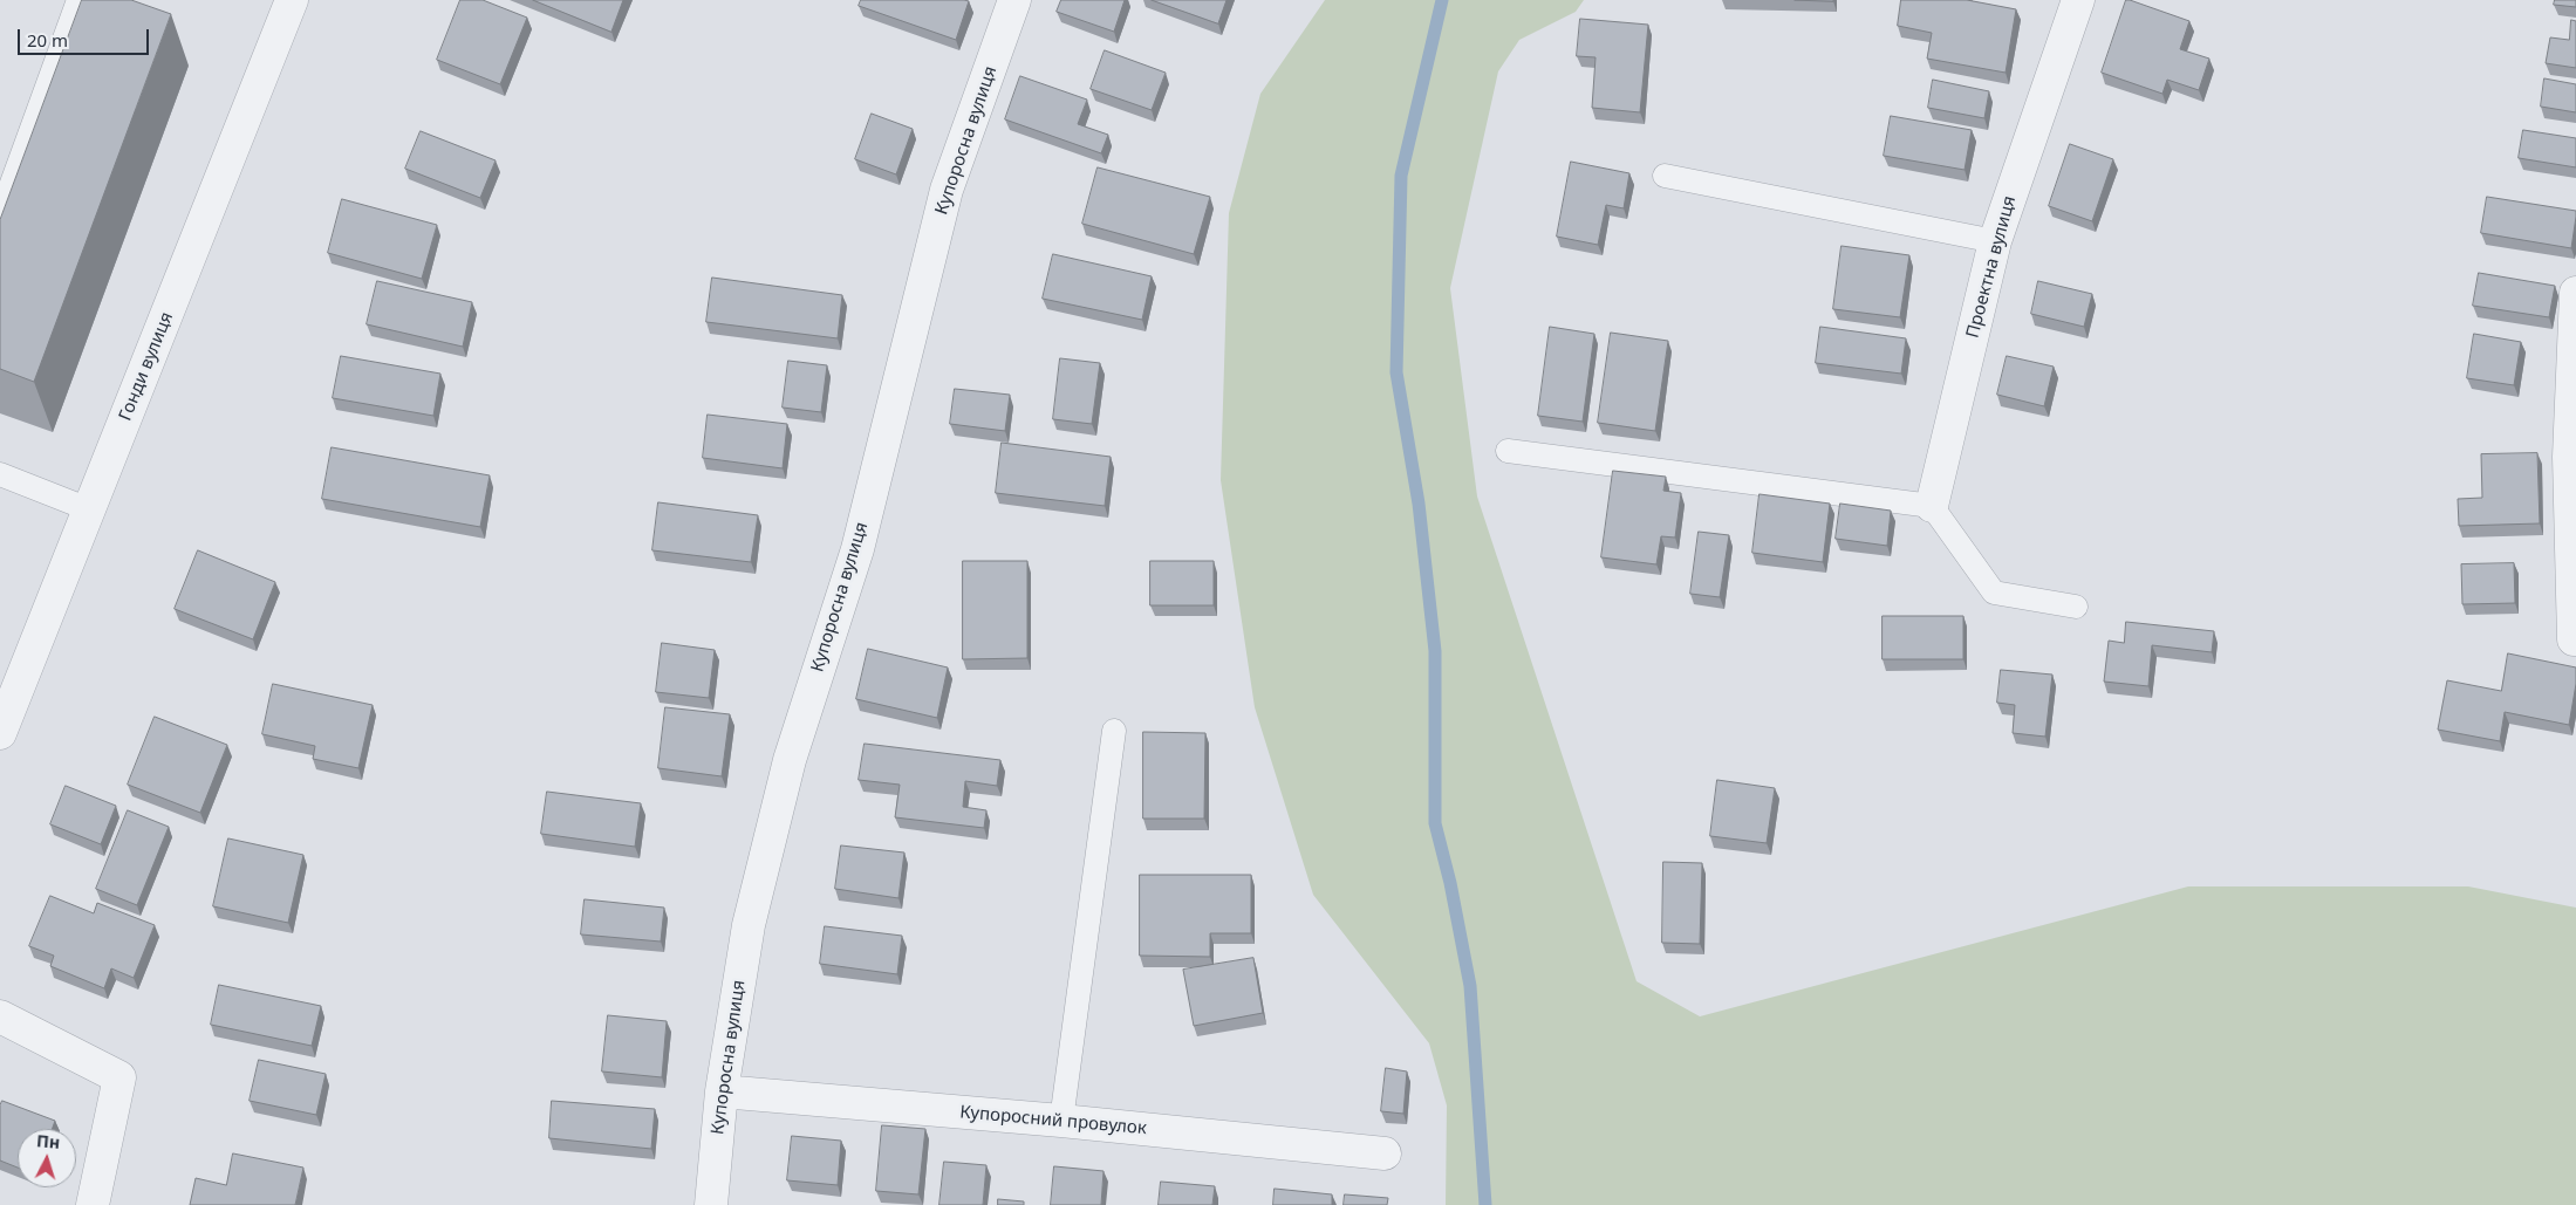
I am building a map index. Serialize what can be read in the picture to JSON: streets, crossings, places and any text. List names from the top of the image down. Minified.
{"streets":{"street":["Купоросна вулиця","Проектна вулиця","Гонди вулиця","Купоросний провулок"]},"crossings":[["Купоросна вулиця","Купоросний провулок"]],"scale_bar":"20 m","north":"top"}
